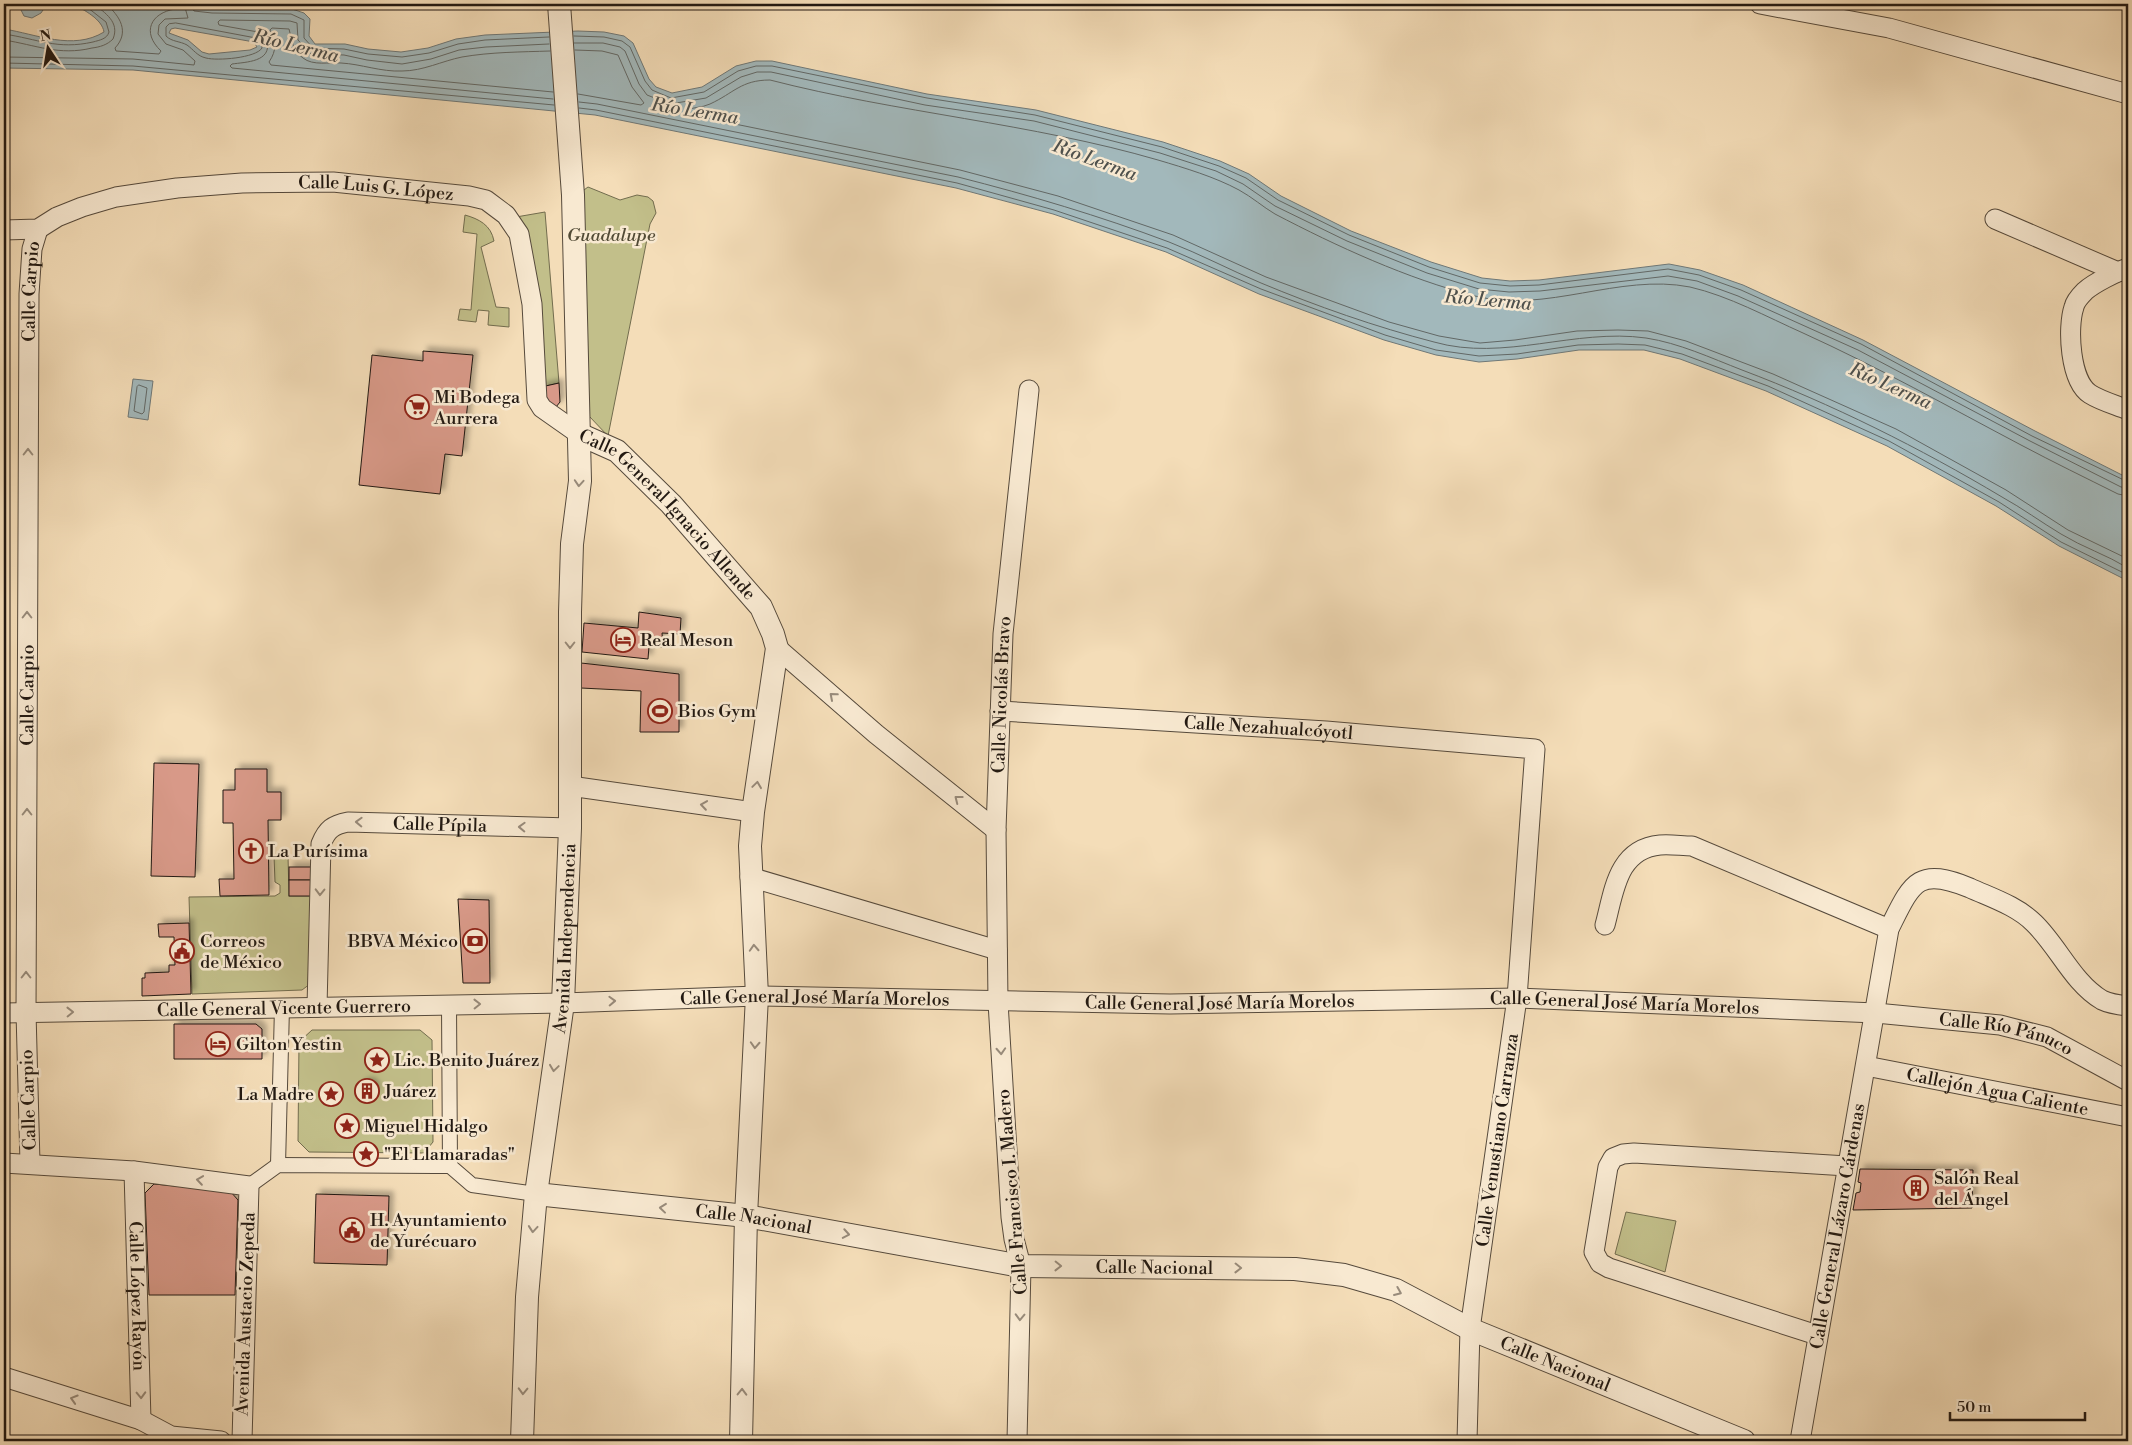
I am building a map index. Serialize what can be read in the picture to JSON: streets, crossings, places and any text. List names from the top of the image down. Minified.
{"streets":{"street":["Calle Luis G. López","Calle Carpio","Calle General Ignacio Allende","Calle Nicolás Bravo","Calle Nezahualcóyotl","Calle Pípila","Avenida Independencia","Calle General José María Morelos","Calle General Vicente Guerrero","Calle Río Pánuco","Callejón Agua Caliente","Calle Venustiano Carranza","Calle Francisco I. Madero","Calle Nacional","Calle General Lázaro Cárdenas","Calle López Rayón","Avenida Austacio Zepeda"]},"crossings":[["Calle Luis G. López","Calle Carpio"],["Calle Luis G. López","Calle General Ignacio Allende"],["Calle Luis G. López","Avenida Independencia"],["Calle Carpio","Calle General Vicente Guerrero"],["Calle General Ignacio Allende","Avenida Independencia"],["Calle Nicolás Bravo","Calle Nezahualcóyotl"],["Calle Nicolás Bravo","Calle General José María Morelos"],["Calle Nicolás Bravo","Calle Francisco I. Madero"],["Calle Nezahualcóyotl","Calle Venustiano Carranza"],["Calle Pípila","Avenida Independencia"],["Calle Pípila","Calle General Vicente Guerrero"],["Avenida Independencia","Calle General José María Morelos"],["Avenida Independencia","Calle General Vicente Guerrero"],["Avenida Independencia","Calle Nacional"],["Calle General José María Morelos","Calle General Vicente Guerrero"],["Calle General José María Morelos","Calle Río Pánuco"],["Calle General José María Morelos","Calle Venustiano Carranza"],["Calle General José María Morelos","Calle Francisco I. Madero"],["Calle General José María Morelos","Calle General Lázaro Cárdenas"],["Calle Río Pánuco","Calle General Lázaro Cárdenas"],["Callejón Agua Caliente","Calle General Lázaro Cárdenas"],["Calle Venustiano Carranza","Calle Nacional"],["Calle Francisco I. Madero","Calle Nacional"]],"one_way":["Calle Carpio","Calle Francisco I. Madero","Calle López Rayón"],"water":["Río Lerma"],"parks":["Guadalupe"],"places":{"supermarket":["Mi Bodega Aurrera"],"hotel":["Real Meson","Gilton Yestin"],"sports":["Bios Gym"],"church":["La Purísima"],"bank":["BBVA México"],"public building":["Correos de México","H. Ayuntamiento de Yurécuaro"],"place":["Lic. Benito Juárez","La Madre","Miguel Hidalgo","\"El Llamaradas\""],"building":["Juárez","Salón Real del Ángel"]},"scale_bar":"50 m","north":"top"}
